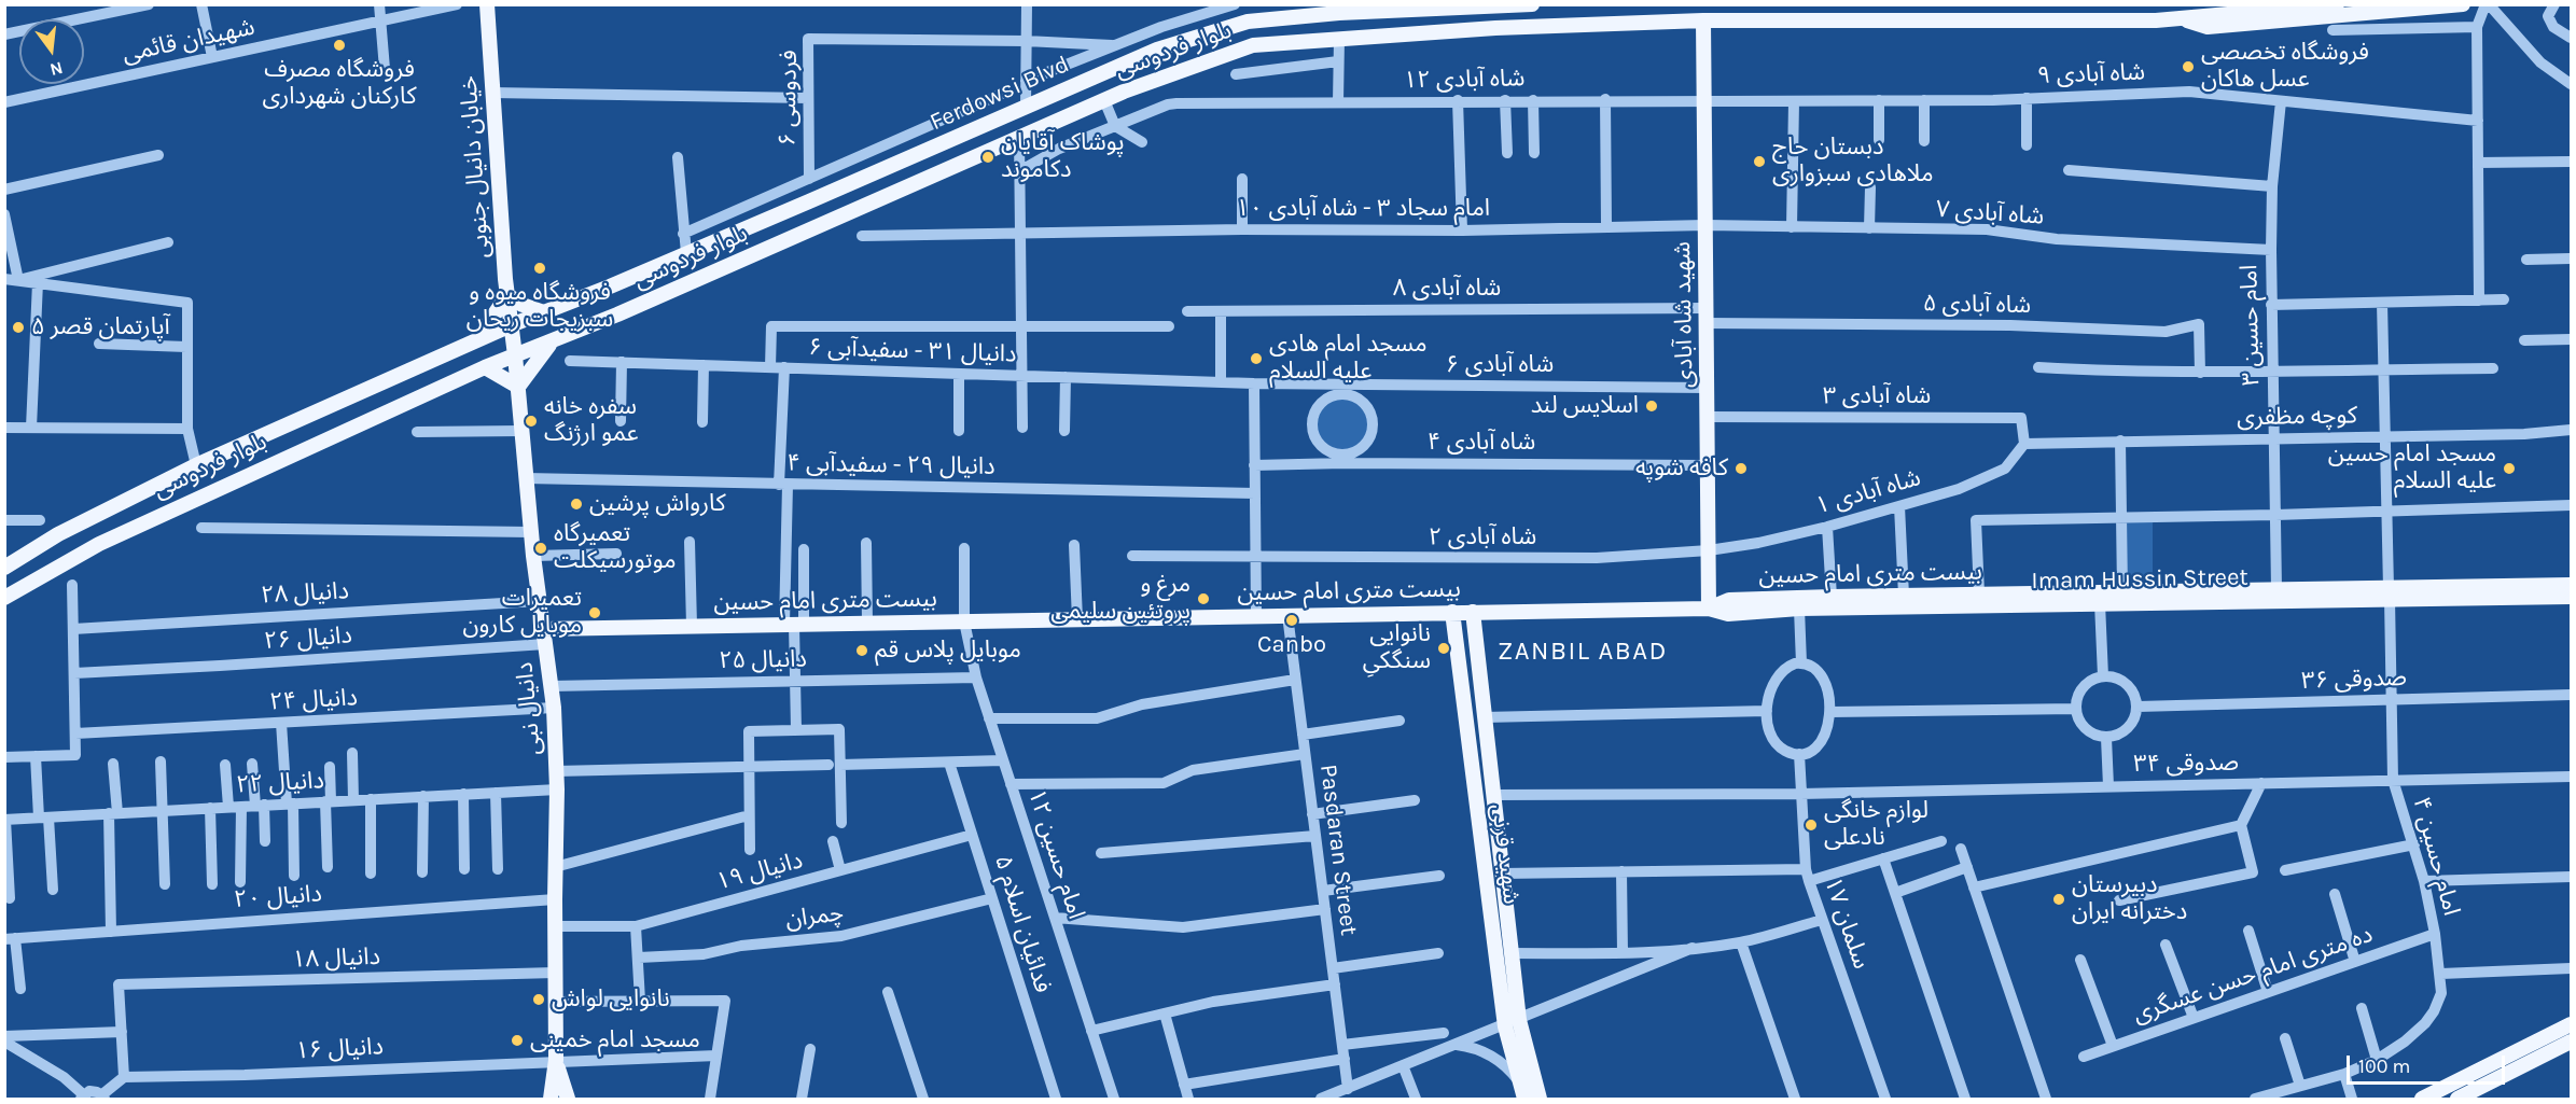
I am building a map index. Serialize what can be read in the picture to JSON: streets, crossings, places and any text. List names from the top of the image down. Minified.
{"streets":{"main road":["بلوار فردوسی","Ferdowsi Blvd","خیابان دانیال جنوبی","شهید شاه آبادی","بیست متری امام حسین","Imam Hussin Street","دانیال نبی","شهید قرنی"],"street":["شهیدان قائمی","شاه آبادی ۹","شاه آبادی ۱۲","فردوسی ۶","امام سجاد ۳ - شاه آبادی ۱۰","شاه آبادی ۷","شاه آبادی ۸","شاه آبادی ۵","امام حسین ۳","دانیال ۳۱ - سفیدآبی ۶","شاه آبادی ۶","شاه آبادی ۳","کوچه مظفری","شاه آبادی ۴","دانیال ۲۹ - سفیدآبی ۴","شاه آبادی ۱","شاه آبادی ۲","دانیال ۲۸","دانیال ۲۶","دانیال ۲۵","صدوقی ۳۶","دانیال ۲۴","صدوقی ۳۴","دانیال ۲۲","Pasdaran Street","امام حسین ۱۲","امام حسین ۴","دانیال ۱۹","دانیال ۲۰","چمران","سلمان ۱۷","فدائیان اسلام ۵","دانیال ۱۸","ده متری امام حسن عسگری","دانیال ۱۶"]},"crossings":[["بلوار فردوسی","Ferdowsi Blvd"],["بلوار فردوسی","خیابان دانیال جنوبی"],["بلوار فردوسی","شهید شاه آبادی"],["بلوار فردوسی","دانیال نبی"],["شاه آبادی ۹","شاه آبادی ۱۲"],["شاه آبادی ۹","شهید شاه آبادی"],["شاه آبادی ۹","امام حسین ۳"],["شاه آبادی ۱۲","شهید شاه آبادی"],["Ferdowsi Blvd","خیابان دانیال جنوبی"],["خیابان دانیال جنوبی","دانیال نبی"],["امام سجاد ۳ - شاه آبادی ۱۰","شاه آبادی ۷"],["امام سجاد ۳ - شاه آبادی ۱۰","شهید شاه آبادی"],["شاه آبادی ۷","شهید شاه آبادی"],["شاه آبادی ۷","امام حسین ۳"],["شاه آبادی ۸","شاه آبادی ۵"],["شاه آبادی ۸","شهید شاه آبادی"],["شاه آبادی ۵","شهید شاه آبادی"],["شهید شاه آبادی","شاه آبادی ۶"],["شهید شاه آبادی","شاه آبادی ۳"],["شهید شاه آبادی","شاه آبادی ۴"],["شهید شاه آبادی","شاه آبادی ۱"],["شهید شاه آبادی","شاه آبادی ۲"],["شهید شاه آبادی","بیست متری امام حسین"],["شهید شاه آبادی","Imam Hussin Street"],["امام حسین ۳","کوچه مظفری"],["امام حسین ۳","Imam Hussin Street"],["دانیال ۳۱ - سفیدآبی ۶","شاه آبادی ۶"],["شاه آبادی ۶","شاه آبادی ۴"],["شاه آبادی ۳","کوچه مظفری"],["شاه آبادی ۳","شاه آبادی ۱"],["کوچه مظفری","شاه آبادی ۱"],["کوچه مظفری","امام حسین ۴"],["دانیال ۲۹ - سفیدآبی ۴","دانیال نبی"],["شاه آبادی ۱","شاه آبادی ۲"],["بیست متری امام حسین","Imam Hussin Street"],["بیست متری امام حسین","دانیال ۲۶"],["بیست متری امام حسین","دانیال نبی"],["بیست متری امام حسین","Pasdaran Street"],["بیست متری امام حسین","امام حسین ۱۲"],["بیست متری امام حسین","شهید قرنی"],["Imam Hussin Street","امام حسین ۴"],["دانیال ۲۸","دانیال نبی"],["دانیال ۲۶","دانیال نبی"],["دانیال ۲۵","دانیال نبی"],["دانیال ۲۵","امام حسین ۱۲"],["صدوقی ۳۶","امام حسین ۴"],["دانیال ۲۴","دانیال نبی"],["دانیال نبی","دانیال ۲۲"],["دانیال نبی","دانیال ۱۹"],["دانیال نبی","دانیال ۲۰"],["دانیال نبی","دانیال ۱۸"],["دانیال نبی","دانیال ۱۶"],["صدوقی ۳۴","شهید قرنی"],["صدوقی ۳۴","امام حسین ۴"],["صدوقی ۳۴","سلمان ۱۷"],["امام حسین ۴","ده متری امام حسن عسگری"],["دانیال ۱۹","فدائیان اسلام ۵"],["چمران","فدائیان اسلام ۵"]],"districts":["ZANBIL ABAD"],"places":["فروشگاه مصرف کارکنان شهرداری","فروشگاه تخصصی عسل هاکان","پوشاک آقایان دکاموند","دبستان حاج ملاهادی سبزواری","فروشگاه میوه و سبزیجات ریحان","آپارتمان قصر ۵","مسجد امام هادی علیه السلام","اسلایس لند","سفره خانه عمو ارژنگ","کافه شوپه","مسجد امام حسین علیه السلام","کارواش پرشین","تعمیرگاه موتورسیکلت","مرغ و پروتئین سلیمی","تعمیرات موبایل کارون","Canbo","نانوایی سنگکیِ","موبایل پلاس قم","لوازم خانگی نادعلی","دبیرستان دخترانه ایران","نانوایی لواش","مسجد امام خمینی"],"scale_bar":"100 m","north":"bottom"}
